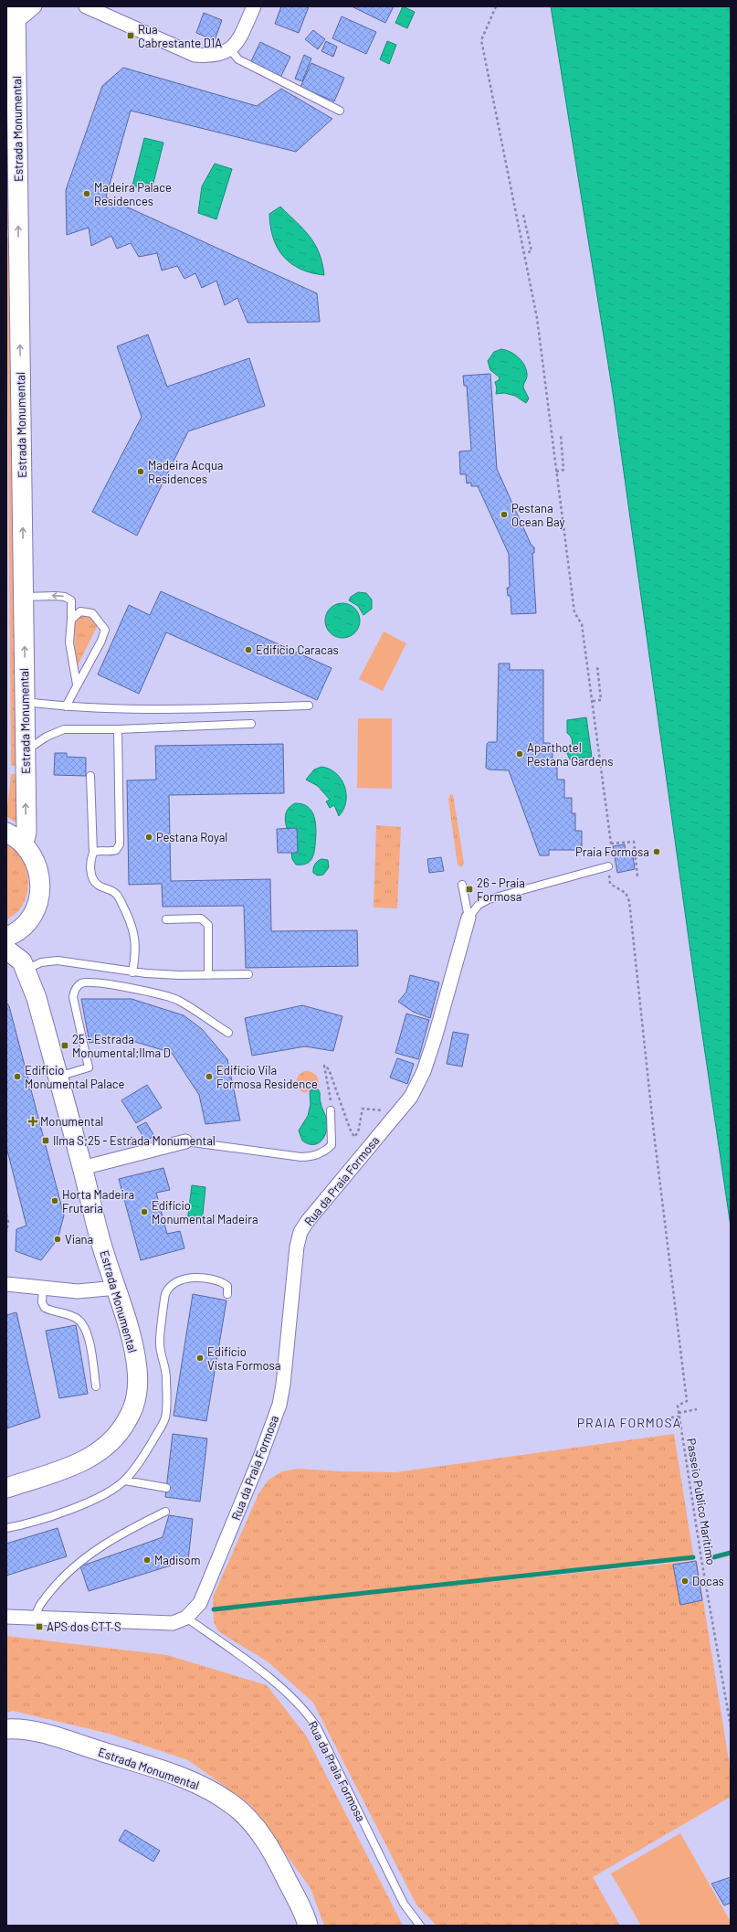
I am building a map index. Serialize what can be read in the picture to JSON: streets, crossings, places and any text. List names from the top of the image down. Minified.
{"streets":{"main road":["Estrada Monumental"],"street":["Rua da Praia Formosa"],"path":["Passeio Público Marítimo"]},"one_way":["Estrada Monumental"],"districts":["PRAIA FORMOSA"],"places":{"transit":["Rua Cabrestante D1A","26 - Praia Formosa","25 - Estrada Monumental;Ilma D","Ilma S;25 - Estrada Monumental","APS dos CTT S"],"other":["Madeira Palace Residences","Madeira Acqua Residences","Pestana Ocean Bay","Edifício Caracas","Aparthotel Pestana Gardens","Pestana Royal","Praia Formosa","Edificio Monumental Palace","Edifício Vila Formosa Residence","Horta Madeira Frutaria","Edifício Monumental Madeira","Viana","Edifício Vista Formosa","Madisom","Docas"],"health":["Monumental"]}}
